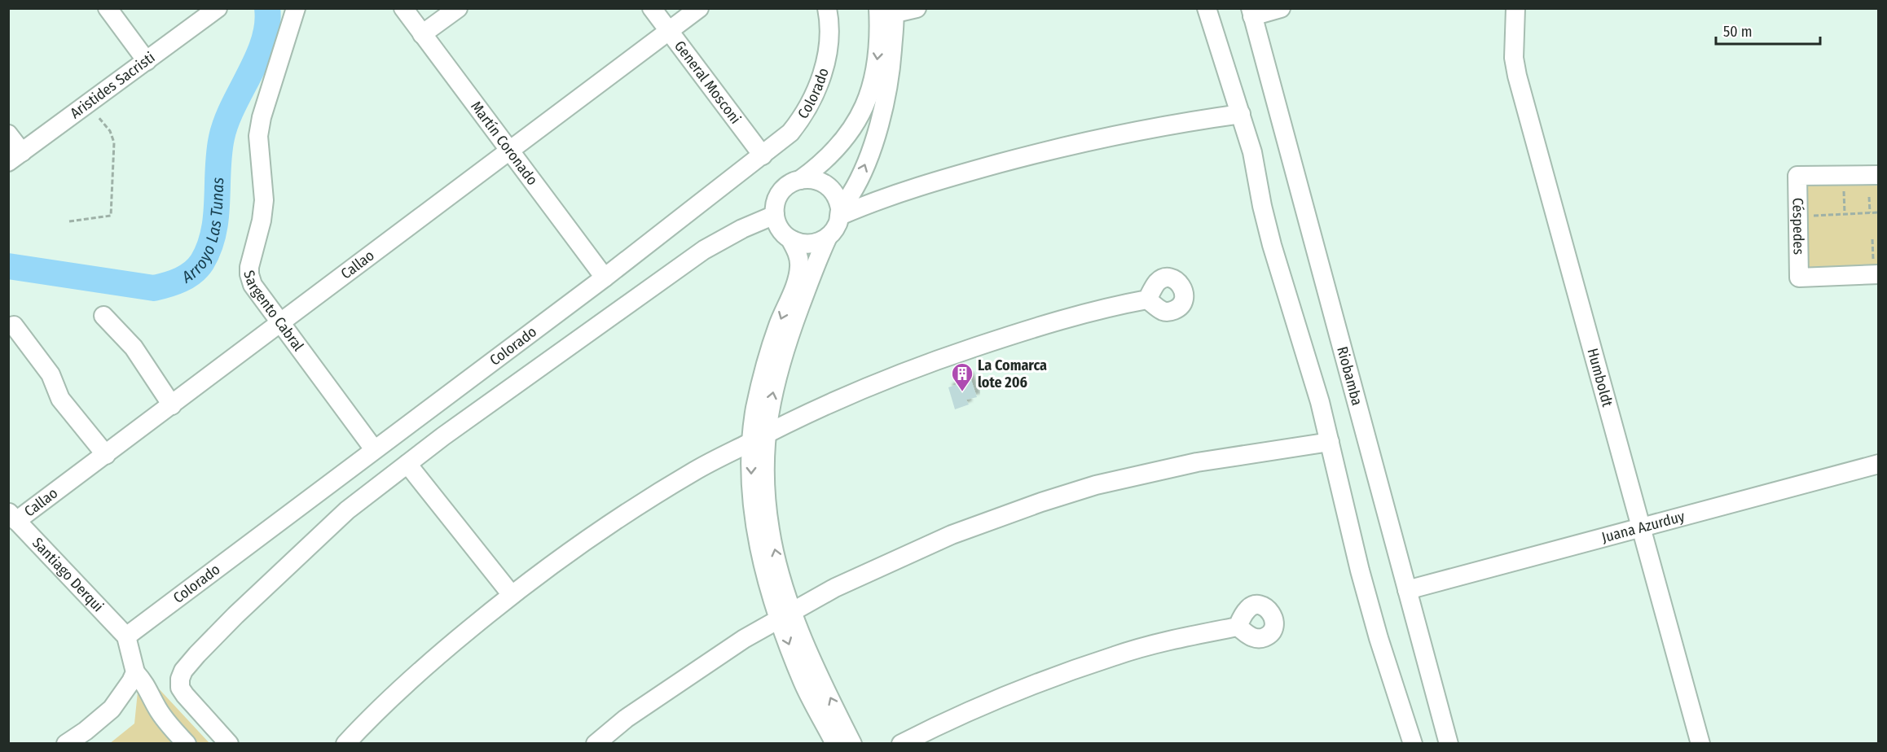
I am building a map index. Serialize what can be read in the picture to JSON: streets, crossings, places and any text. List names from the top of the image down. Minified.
{"streets":{"street":["General Mosconi","Aristides Sacristi","Colorado","Martín Coronado","Céspedes","Callao","Sargento Cabral","Riobamba","Humboldt","Juana Azurduy","Santiago Derqui"]},"crossings":[["General Mosconi","Colorado"],["General Mosconi","Callao"],["Colorado","Martín Coronado"],["Colorado","Sargento Cabral"],["Colorado","Santiago Derqui"],["Martín Coronado","Callao"],["Callao","Sargento Cabral"],["Callao","Santiago Derqui"],["Riobamba","Juana Azurduy"],["Humboldt","Juana Azurduy"]],"water":["Arroyo Las Tunas"],"places":{"building":["La Comarca lote 206"]},"scale_bar":"50 m"}
